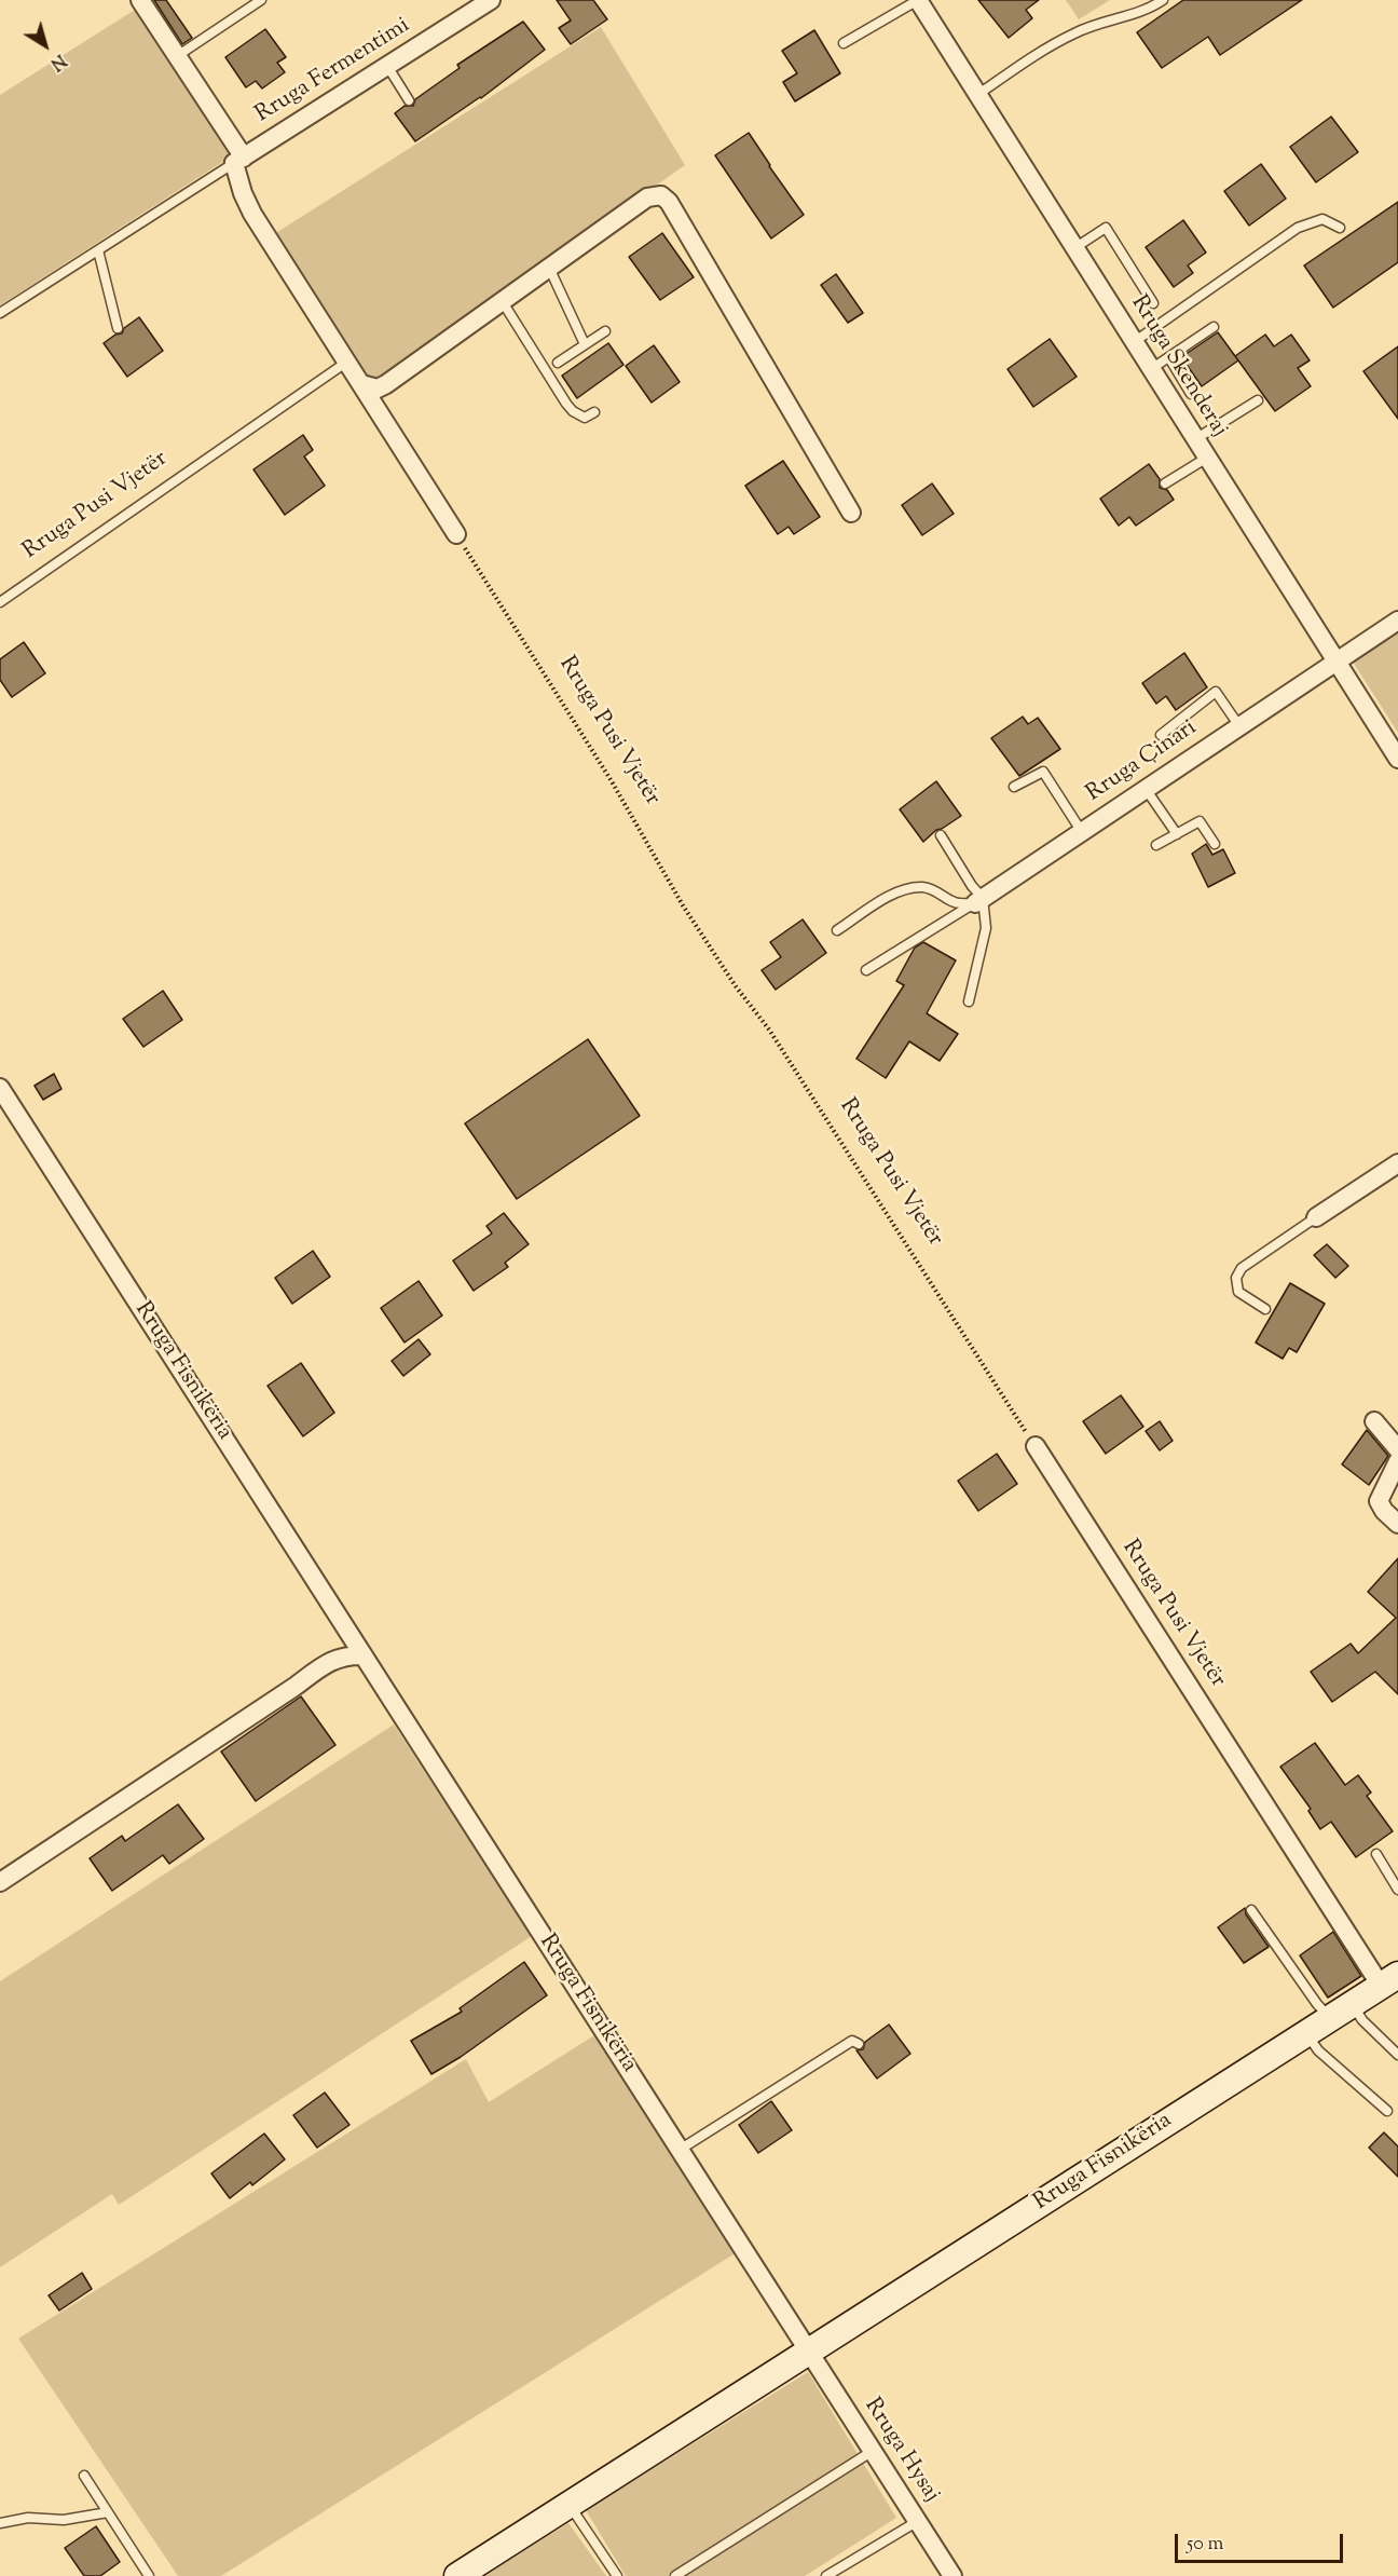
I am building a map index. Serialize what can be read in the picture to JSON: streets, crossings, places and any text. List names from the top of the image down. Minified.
{"streets":{"street":["Rruga Fermentimi","Rruga Skenderaj","Rruga Pusi Vjetër","Rruga Çinari","Rruga Fisnikëria","Rruga Hysaj"]},"crossings":[["Rruga Skenderaj","Rruga Çinari"],["Rruga Pusi Vjetër","Rruga Fisnikëria"],["Rruga Fisnikëria","Rruga Hysaj"]],"scale_bar":"50 m","north":"bottom right"}
